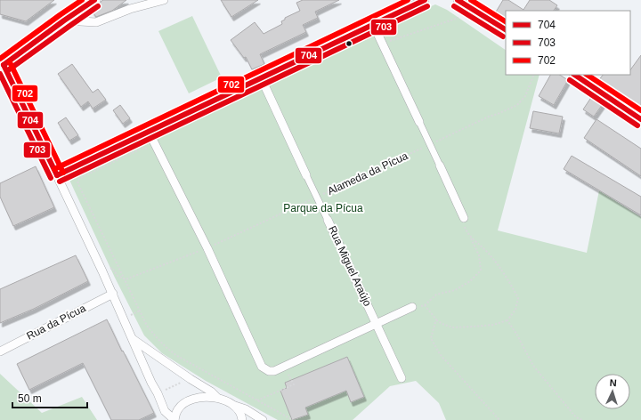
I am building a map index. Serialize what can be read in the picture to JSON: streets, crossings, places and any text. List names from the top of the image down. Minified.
{"streets":{"street":["Rua Miguel Araújo","Rua da Pícua"],"path":["Alameda da Pícua"]},"crossings":[["Alameda da Pícua","Rua Miguel Araújo"]],"parks":["Parque da Pícua"],"lines":["transit line 704","transit line 702","transit line 703"],"legend":["704","703","702"],"scale_bar":"50 m","north":"top"}
